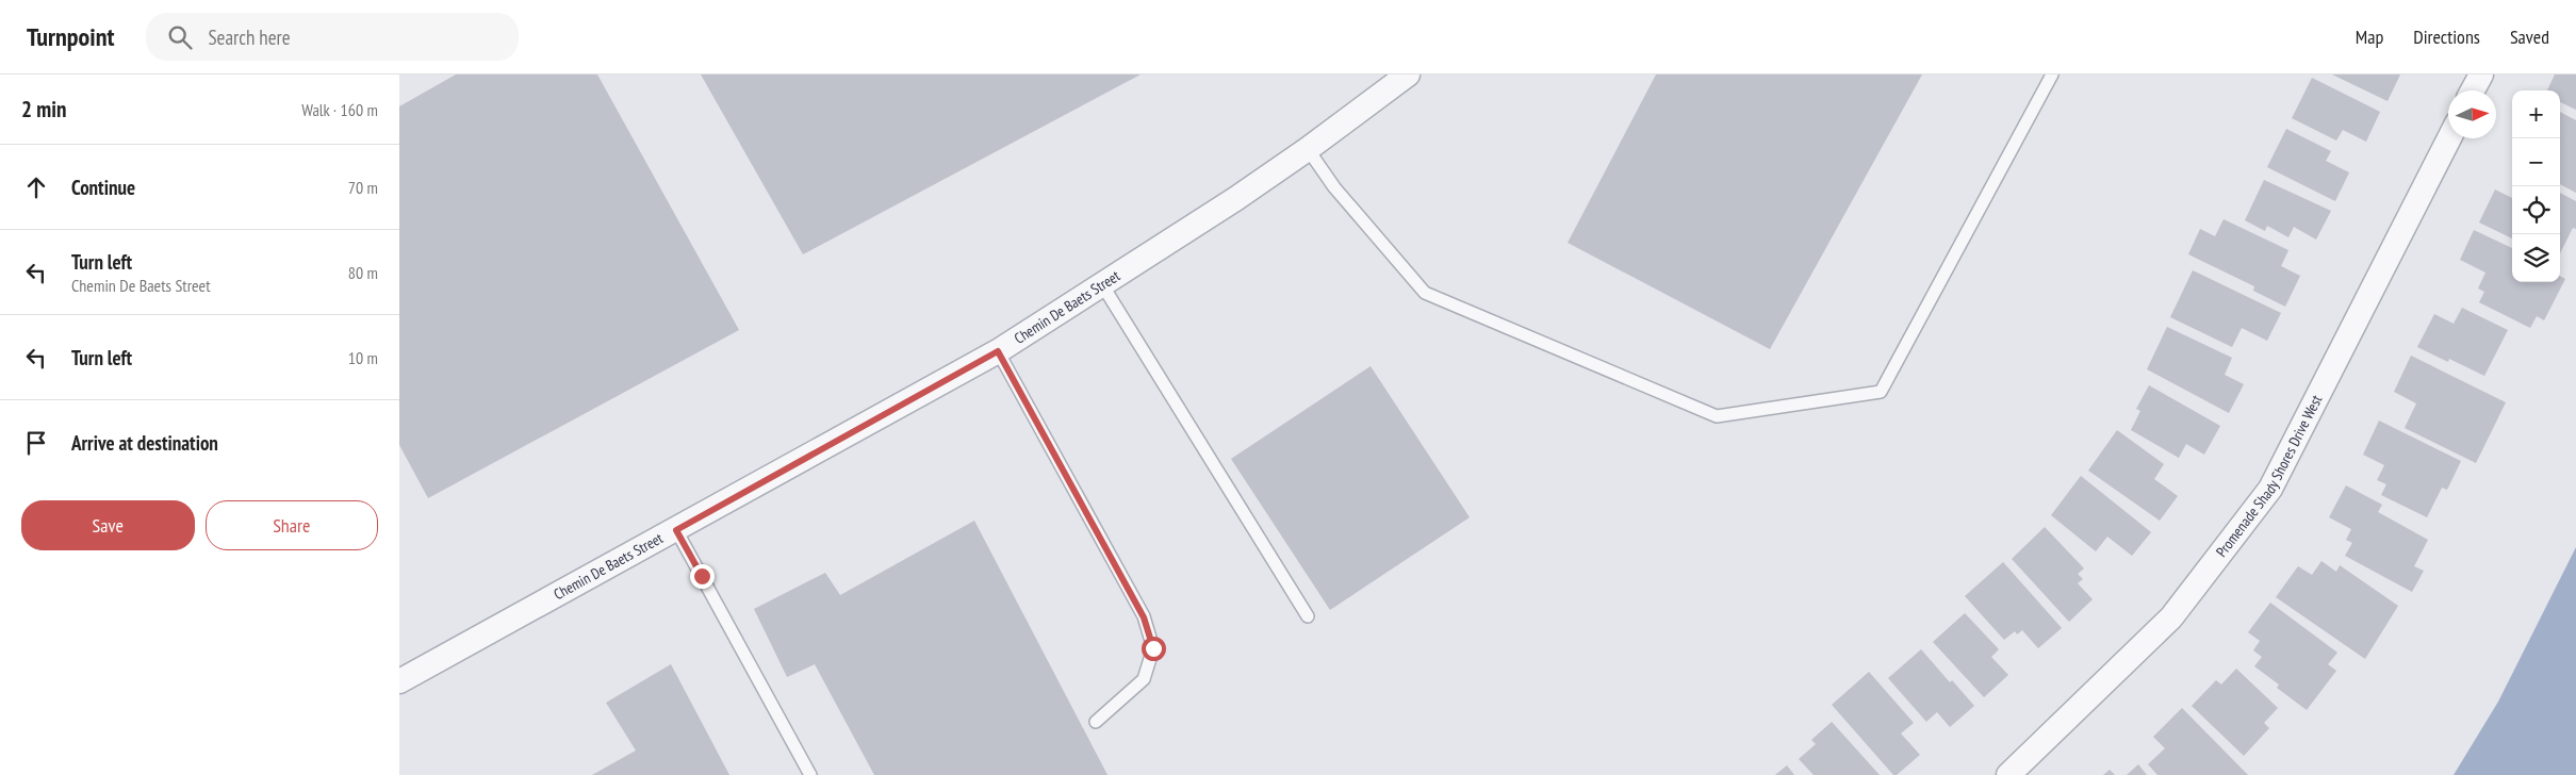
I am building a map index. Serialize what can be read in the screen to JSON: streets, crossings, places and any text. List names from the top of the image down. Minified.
{"streets":{"street":["Chemin De Baets Street","Promenade Shady Shores Drive West"]},"north":"right","page":{"header":"Turnpoint","search":"Search here","nav":["Map","Directions","Saved"],"heading":["2 min","Walk · 160 m"],"map_buttons":["+","−"],"list":[["Continue","70 m"],["Turn left","Chemin De Baets Street","80 m"],["Turn left","10 m"],"Arrive at destination"],"buttons":["Save","Share"]}}
